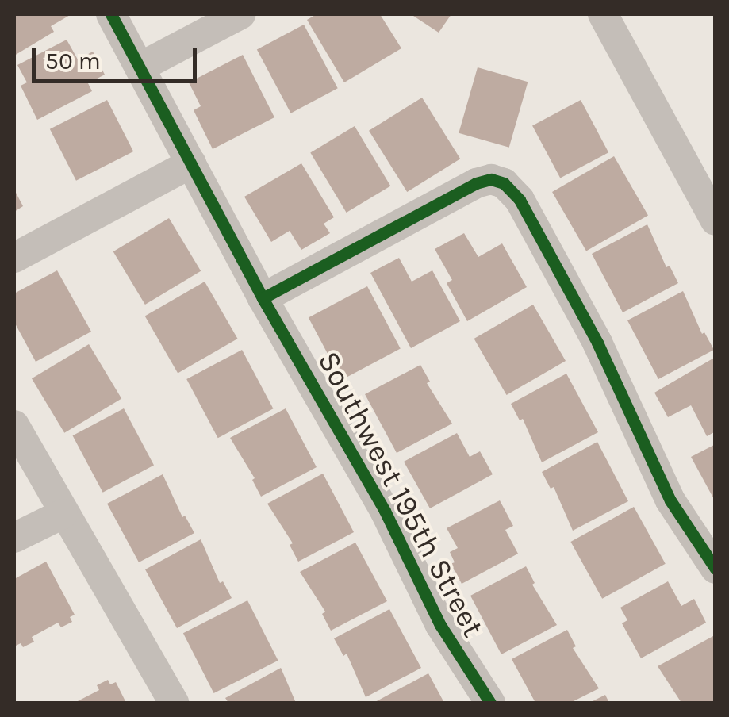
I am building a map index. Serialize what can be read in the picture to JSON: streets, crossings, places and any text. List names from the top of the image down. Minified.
{"streets":{"street":["Southwest 195th Street"]},"scale_bar":"50 m"}
